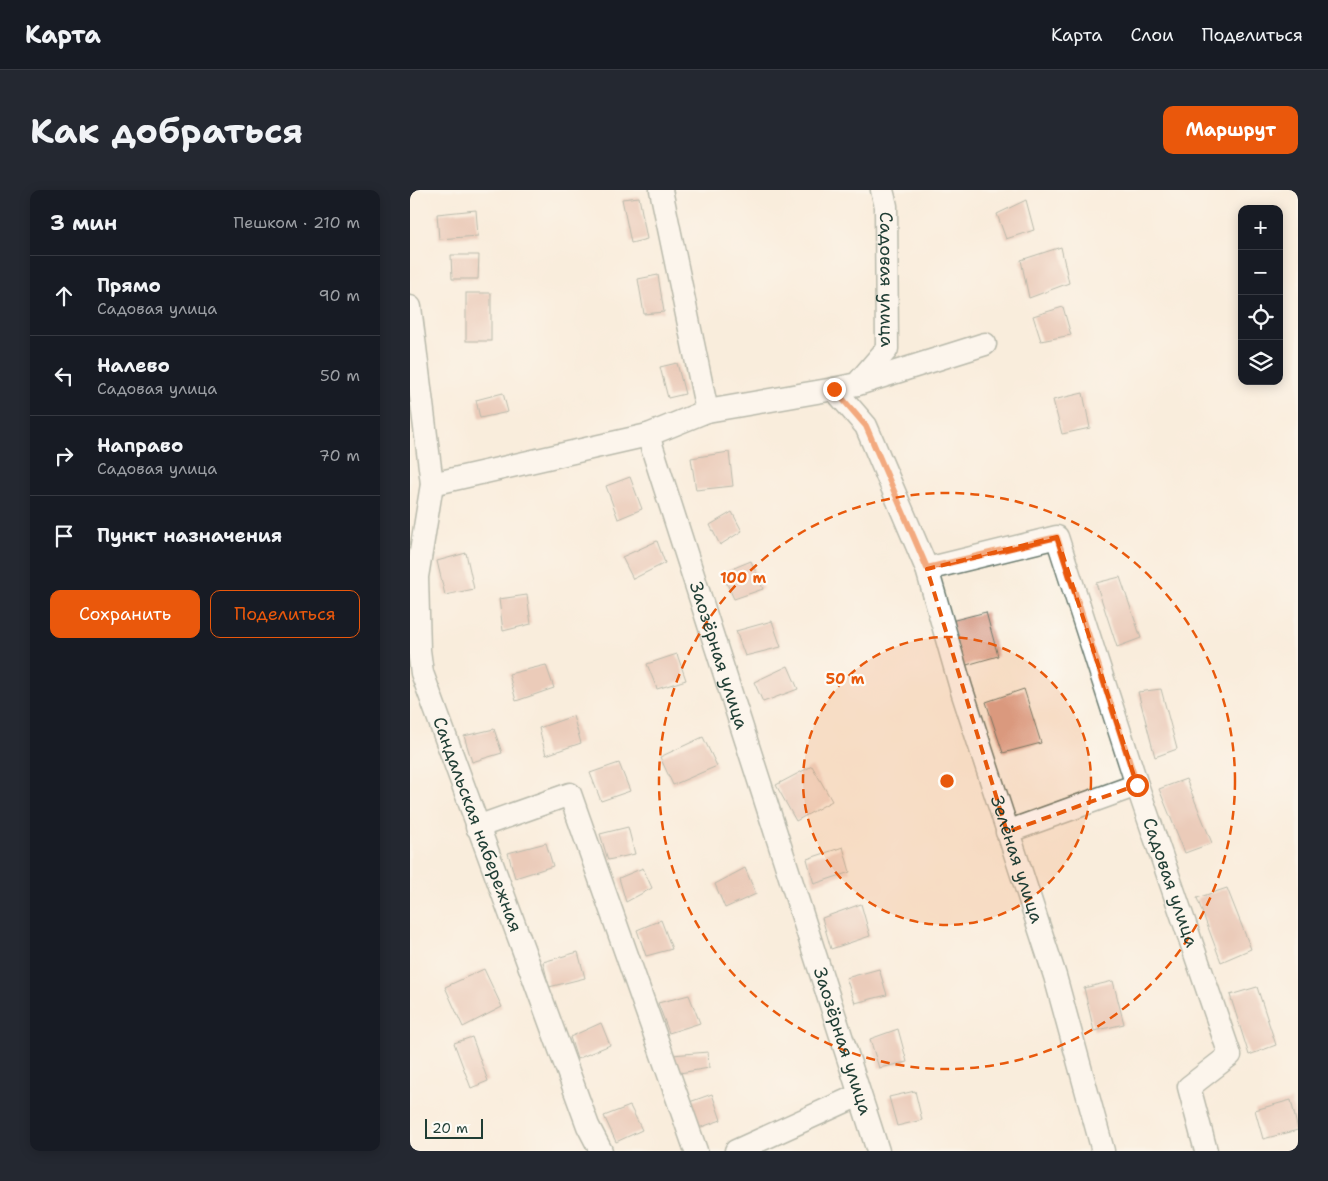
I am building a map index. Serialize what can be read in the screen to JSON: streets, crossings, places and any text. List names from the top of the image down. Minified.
{"streets":{"street":["Садовая улица","Заозёрная улица","Сандальская набережная","Зелёная улица"]},"crossings":[["Садовая улица","Зелёная улица"]],"scale_bar":"20 m","page":{"header":"Карта","nav":["Карта","Слои","Поделиться"],"buttons":["Маршрут",["Сохранить","Поделиться"]],"title":"Как добраться","heading":["3 мин","Пешком · 210 m"],"map_buttons":["+","−"],"list":[["Прямо","Садовая улица","90 m"],["Налево","Садовая улица","50 m"],["Направо","Садовая улица","70 m"],"Пункт назначения"],"scale":"20 m"},"rings":["100 m","50 m"]}
